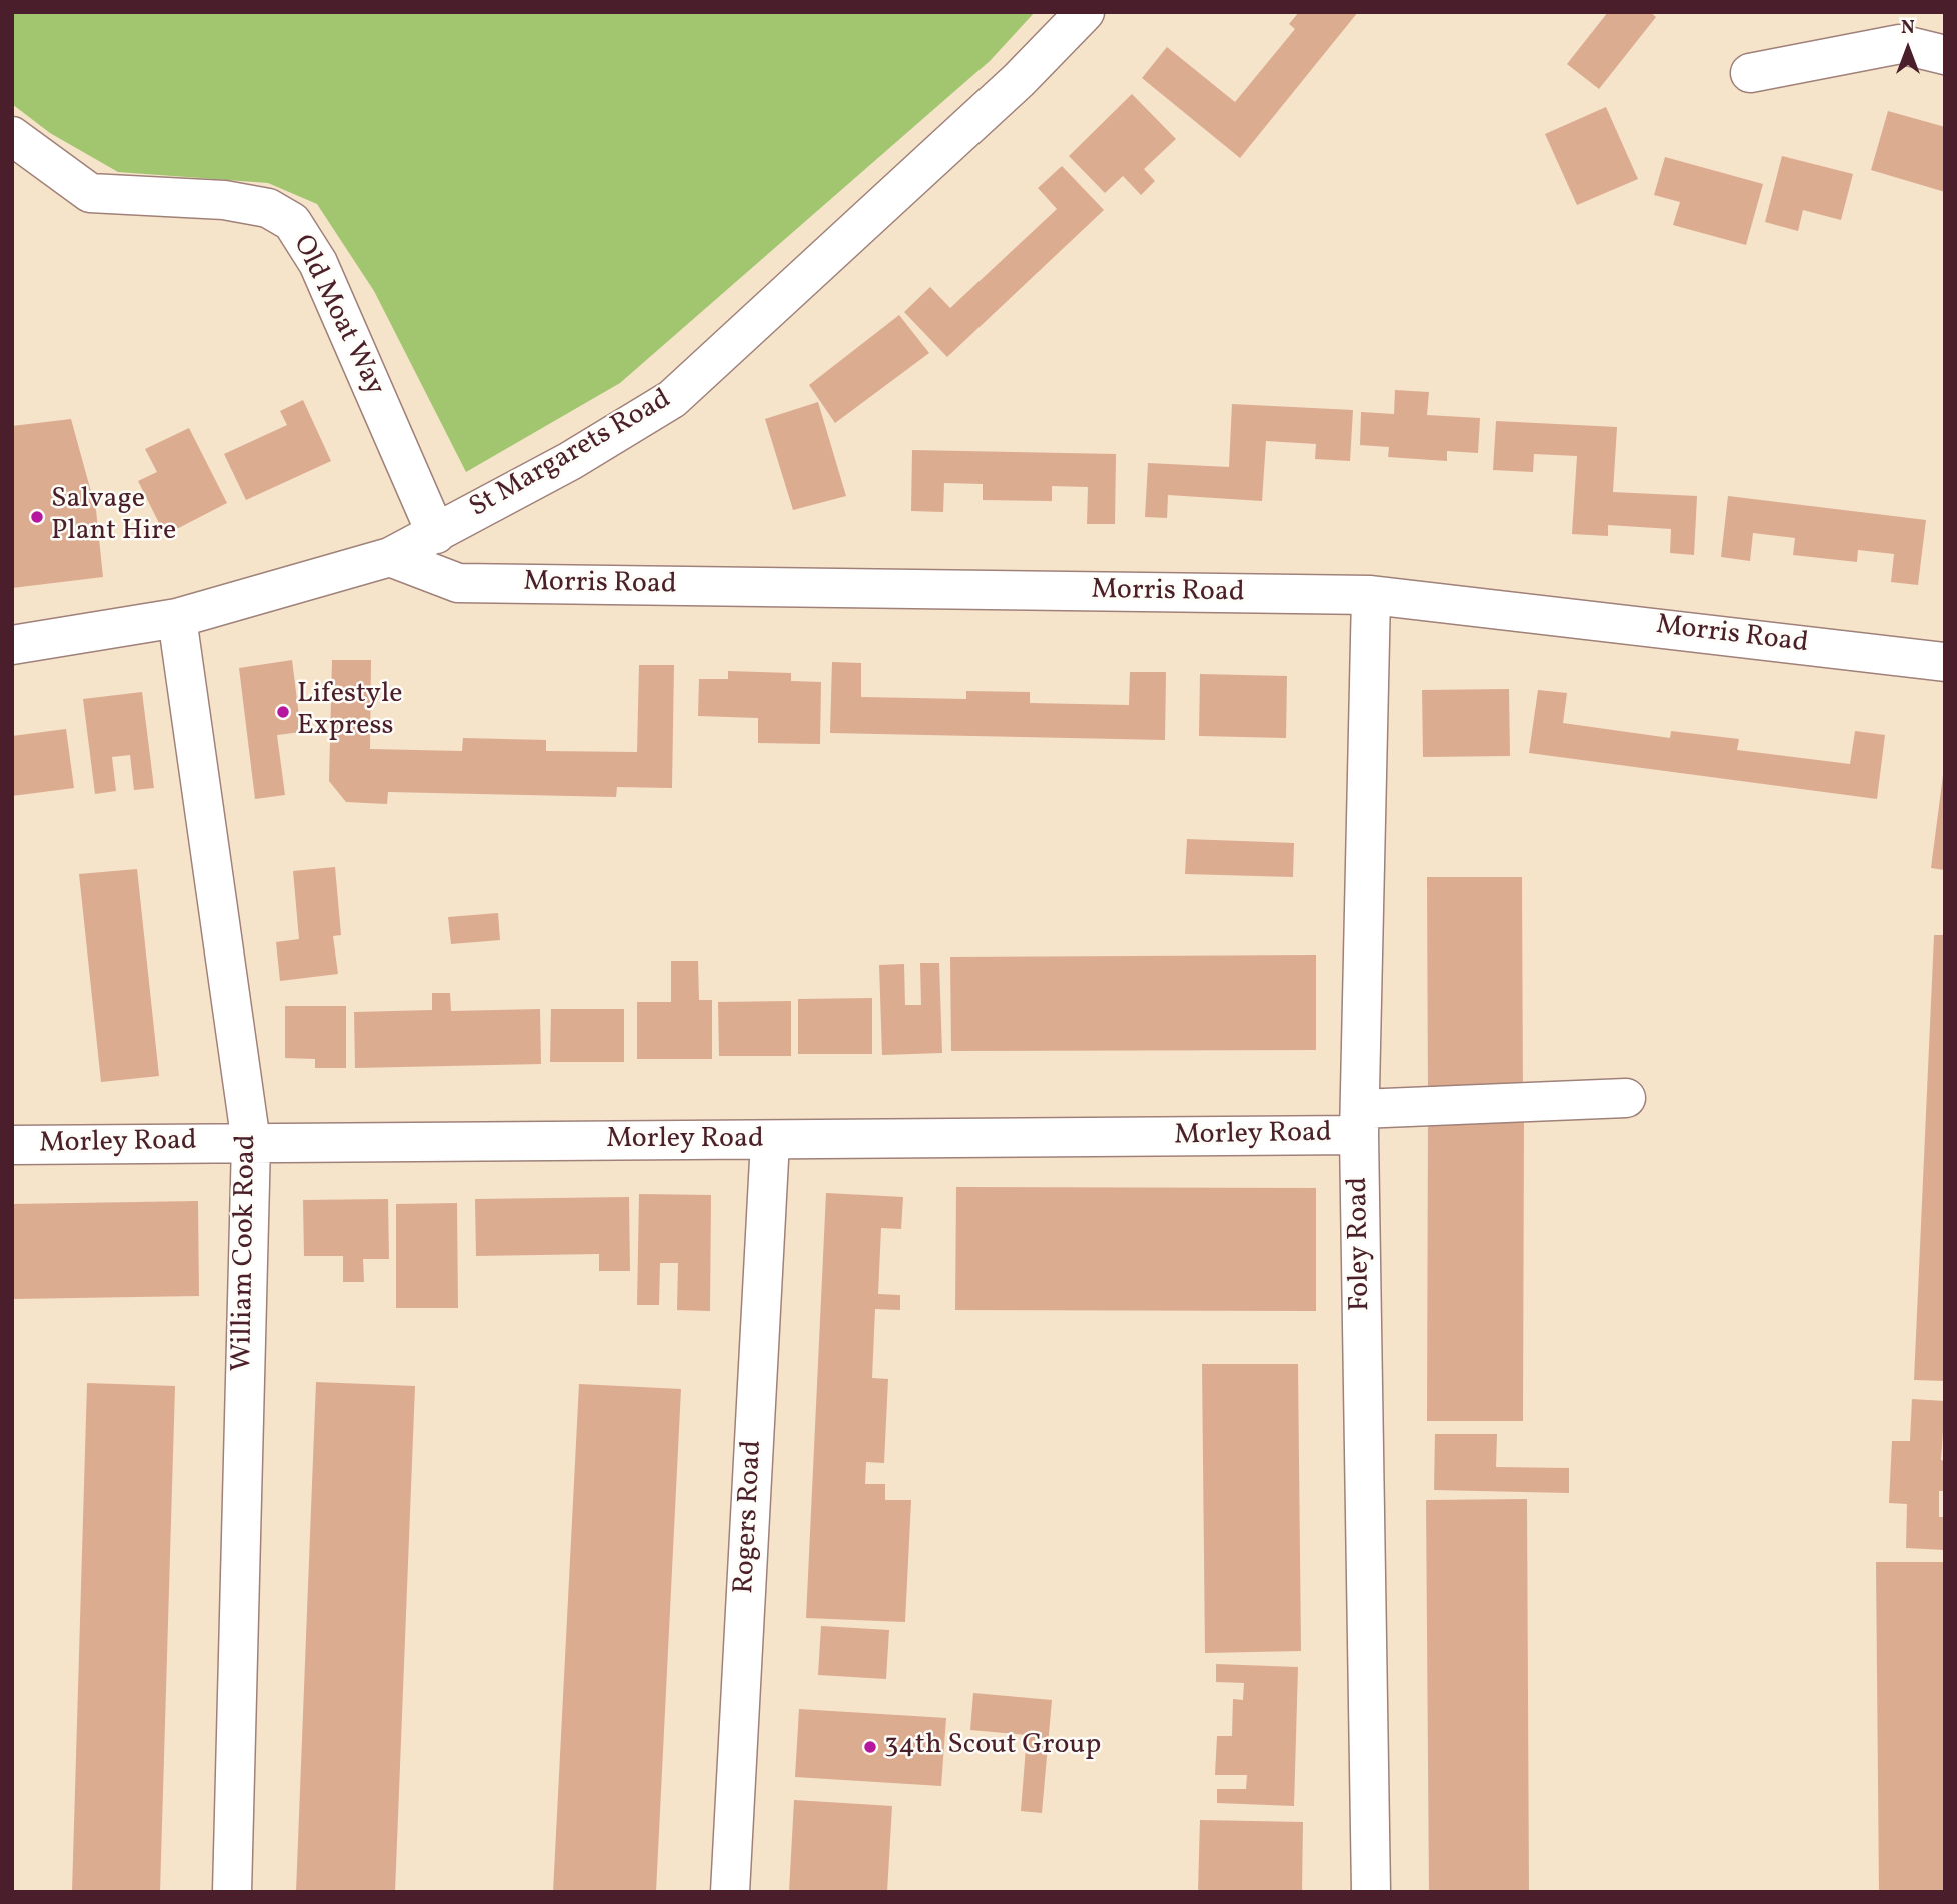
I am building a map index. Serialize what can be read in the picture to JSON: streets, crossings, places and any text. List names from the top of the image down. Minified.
{"streets":{"street":["Old Moat Way","St Margarets Road","Morris Road","Morley Road","Foley Road","William Cook Road","Rogers Road"]},"crossings":[["Old Moat Way","St Margarets Road"],["St Margarets Road","Morris Road"],["St Margarets Road","William Cook Road"],["Morris Road","Foley Road"],["Morley Road","Foley Road"],["Morley Road","William Cook Road"],["Morley Road","Rogers Road"]],"places":["Salvage Plant Hire","Lifestyle Express","34th Scout Group"],"north":"top"}
